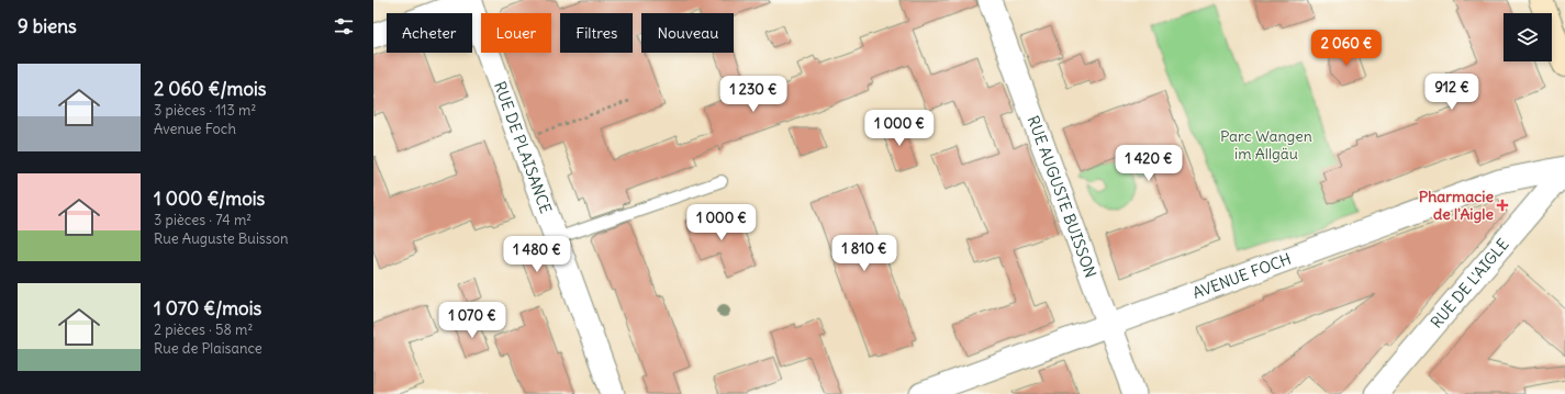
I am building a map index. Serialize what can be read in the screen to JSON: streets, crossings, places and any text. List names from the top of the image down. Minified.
{"streets":{"street":["RUE DE PLAISANCE","RUE AUGUSTE BUISSON","AVENUE FOCH","RUE DE L'AIGLE"]},"crossings":[["RUE AUGUSTE BUISSON","AVENUE FOCH"]],"parks":["Parc Wangen im Allgäu"],"places":{"health":["Pharmacie de l'Aigle"]},"page":{"heading":"9 biens","chip":["Acheter","Louer","Filtres","Nouveau"],"price":["2 060 €","912 €","1 230 €","1 000 €","1 420 €","1 000 €","1 810 €","1 480 €","1 070 €"],"list":[{"name":"2 060 €/mois","note":"3 pièces · 113 m² · Avenue Foch"},{"name":"1 000 €/mois","note":"3 pièces · 74 m² · Rue Auguste Buisson"},{"name":"1 070 €/mois","note":"2 pièces · 58 m² · Rue de Plaisance"}]}}
